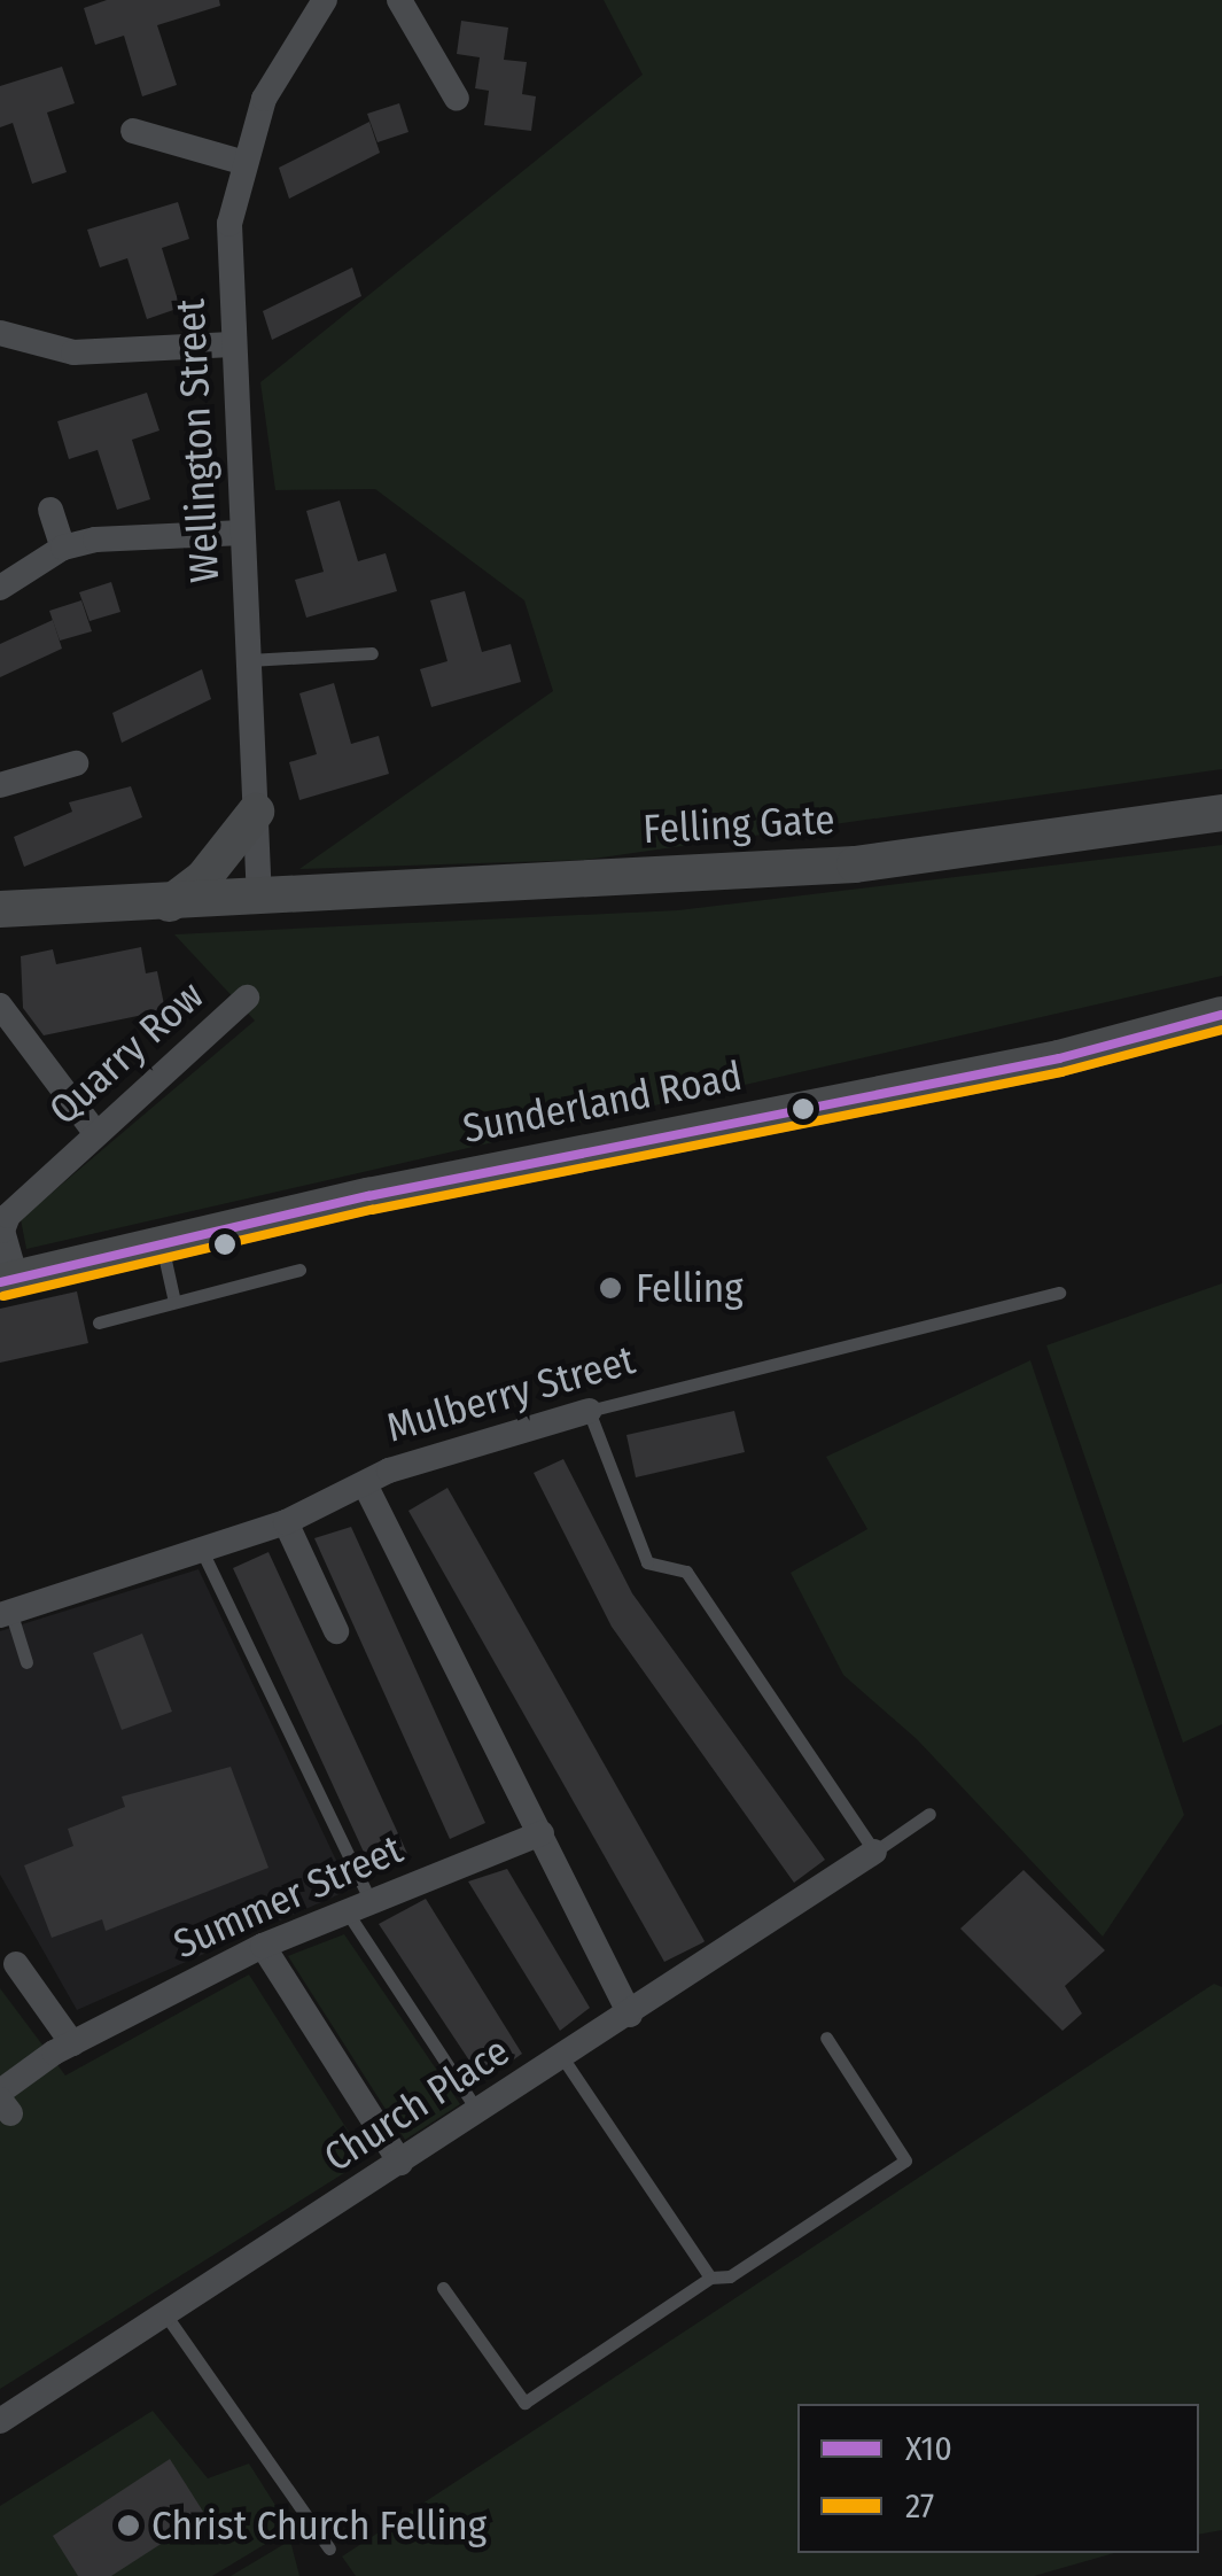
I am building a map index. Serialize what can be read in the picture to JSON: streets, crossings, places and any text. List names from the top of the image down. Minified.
{"streets":{"street":["Wellington Street","Felling Gate","Quarry Row","Sunderland Road","Mulberry Street","Summer Street","Church Place"]},"crossings":[["Wellington Street","Felling Gate"],["Quarry Row","Sunderland Road"]],"places":["Felling","Christ Church Felling"],"lines":["transit line X10","transit line 27"],"legend":["X10","27"]}
